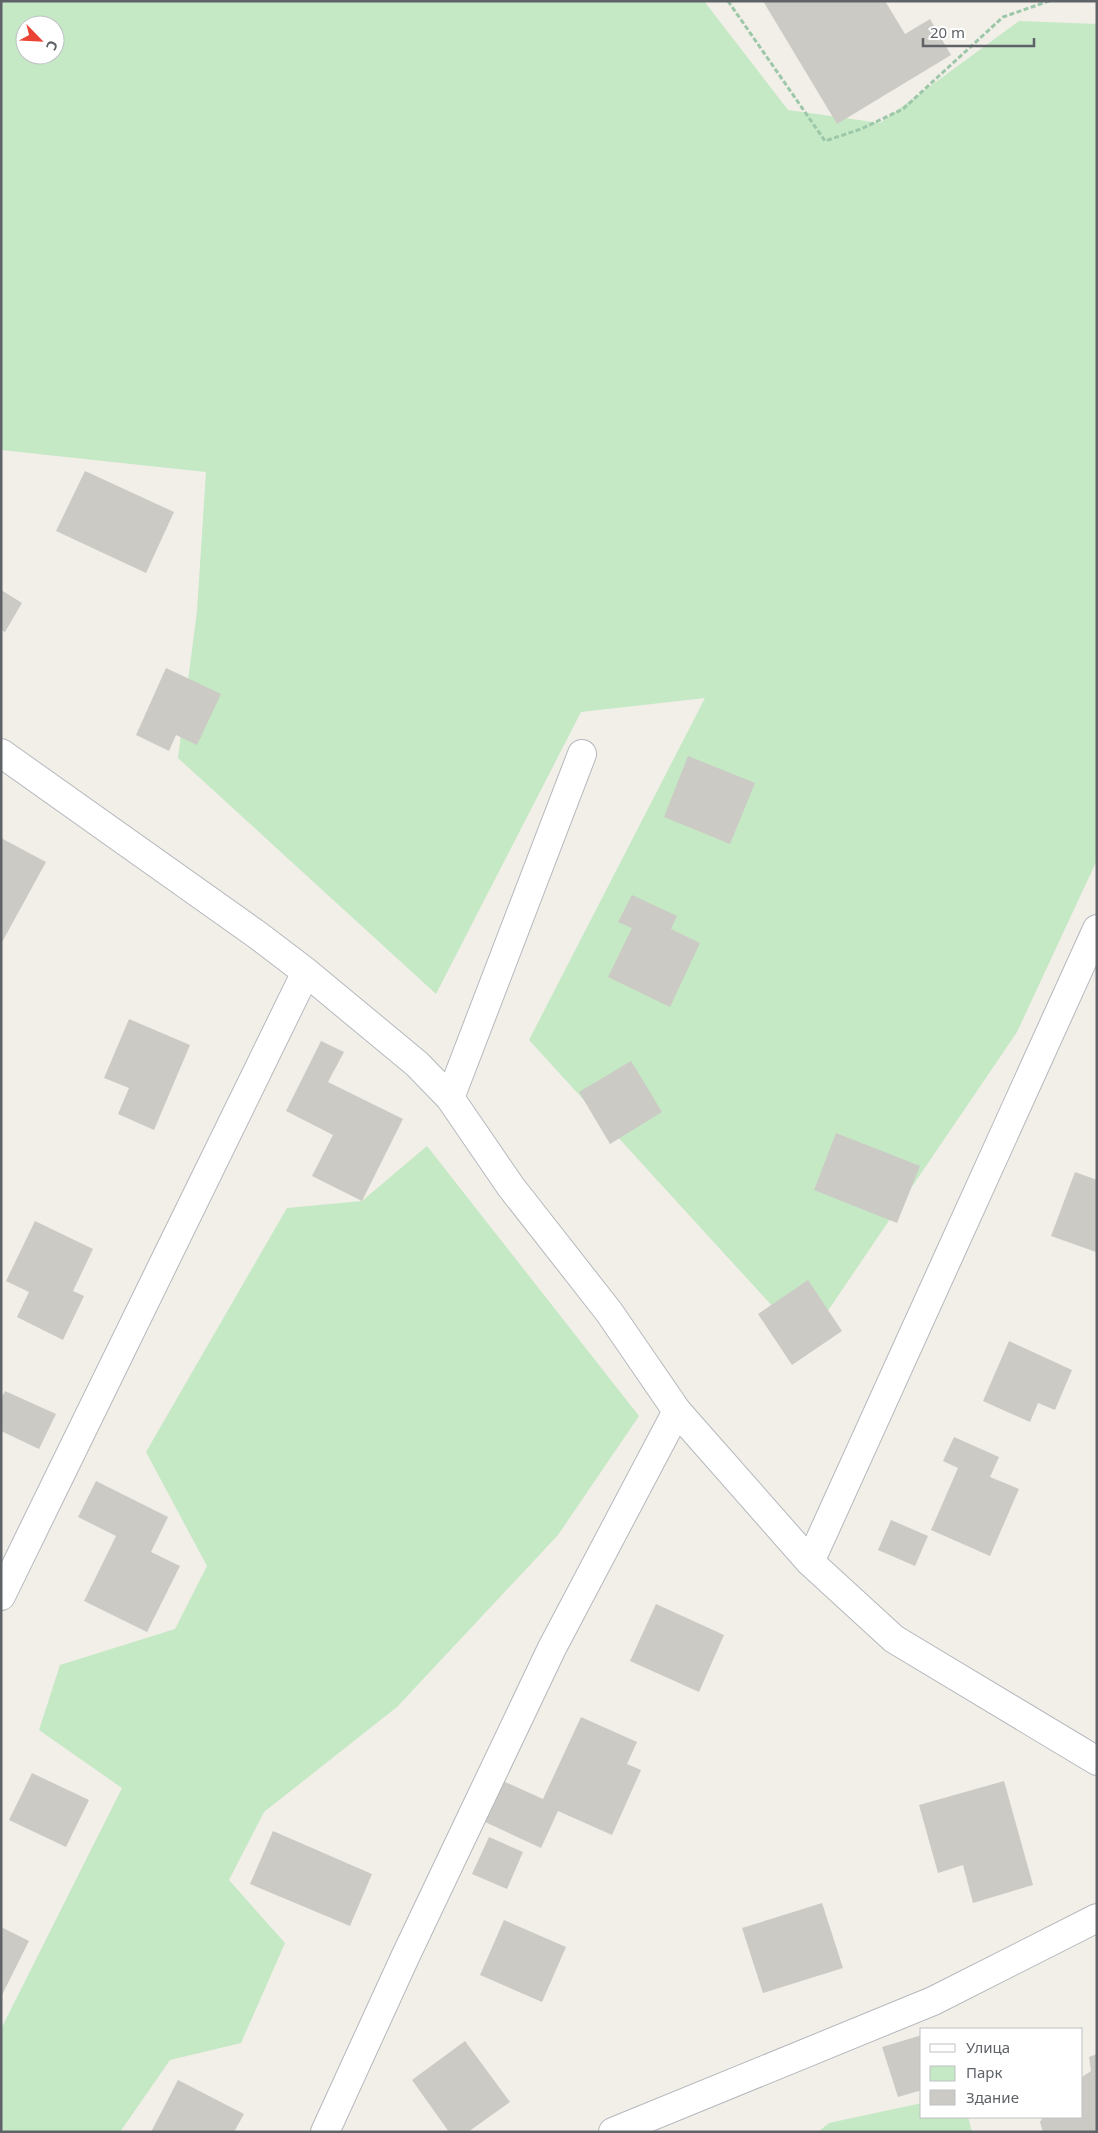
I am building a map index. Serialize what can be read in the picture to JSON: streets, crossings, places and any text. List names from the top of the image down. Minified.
{"legend":["Улица","Парк","Здание"],"scale_bar":"20 m","north":"bottom right"}
